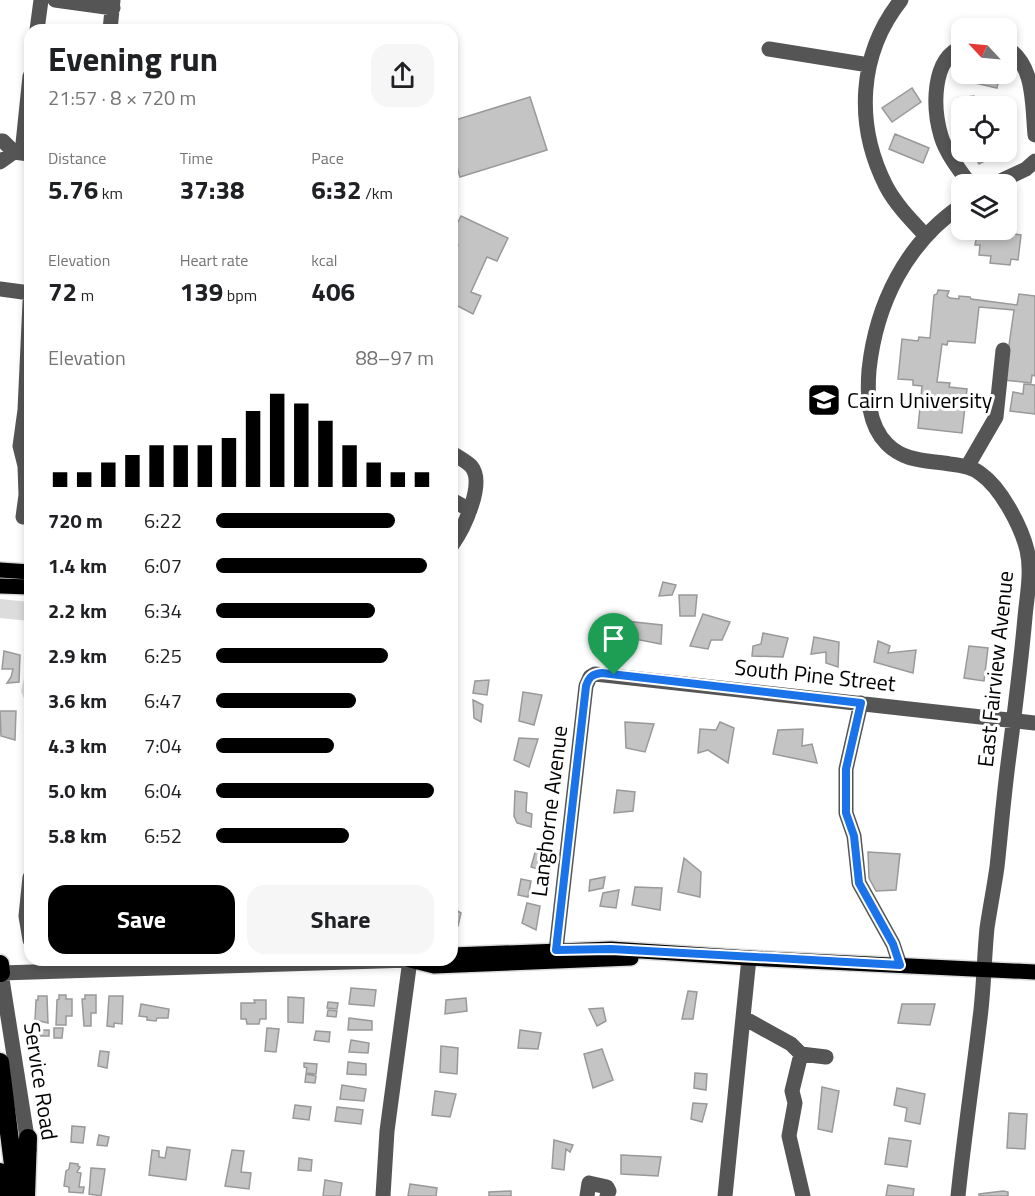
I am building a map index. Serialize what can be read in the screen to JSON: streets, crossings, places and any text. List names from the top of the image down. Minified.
{"streets":{"street":["East Fairview Avenue","South Pine Street","Langhorne Avenue","Service Road"]},"crossings":[["East Fairview Avenue","South Pine Street"],["South Pine Street","Langhorne Avenue"]],"places":{"school or university":["Cairn University"]},"north":"top left","page":{"heading":["Evening run","21:57 · 8 × 720 m"],"stats":[["Distance","5.76 km"],["Time","37:38"],["Pace","6:32 /km"],["Elevation","72 m"],["Heart rate","139 bpm"],["kcal","406"]],"chart":["Elevation","88–97 m"],"list":[{"name":"720 m","note":"6:22"},{"name":"1.4 km","note":"6:07"},{"name":"2.2 km","note":"6:34"},{"name":"2.9 km","note":"6:25"},{"name":"3.6 km","note":"6:47"},{"name":"4.3 km","note":"7:04"},{"name":"5.0 km","note":"6:04"},{"name":"5.8 km","note":"6:52"}],"buttons":["Save","Share"]}}
